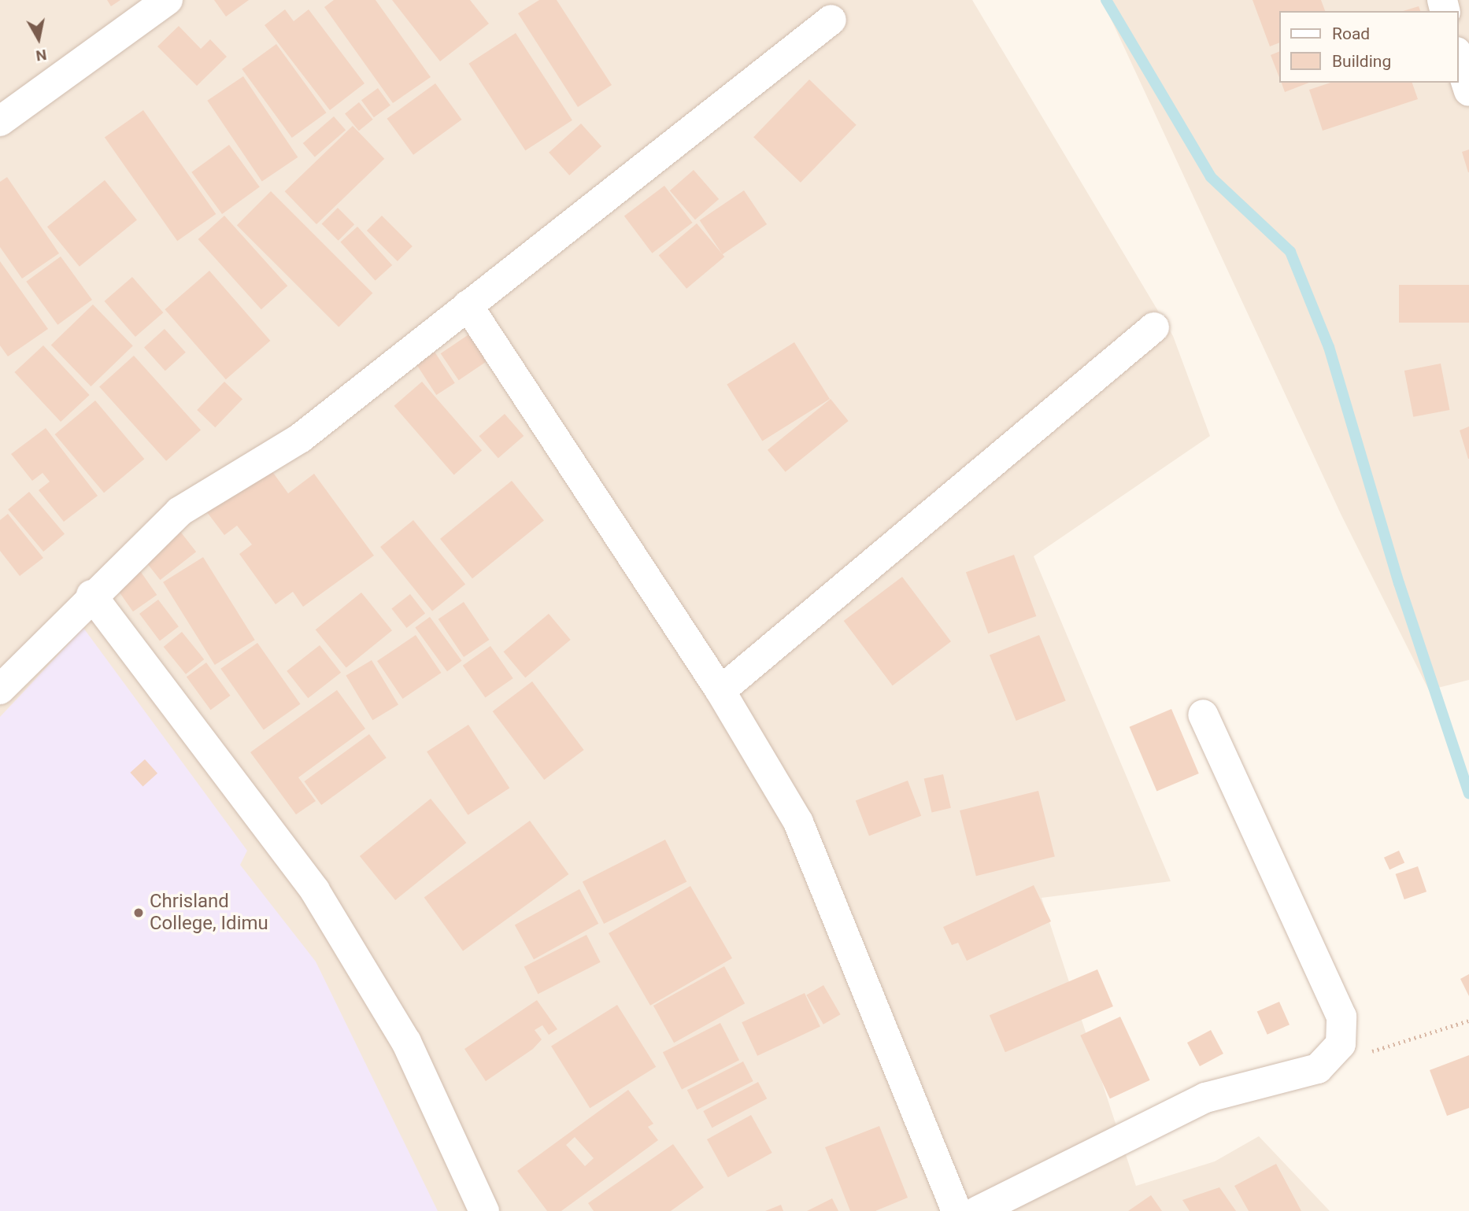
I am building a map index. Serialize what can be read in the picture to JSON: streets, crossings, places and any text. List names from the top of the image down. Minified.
{"places":["Chrisland College, Idimu"],"legend":["Road","Building"],"north":"bottom"}
